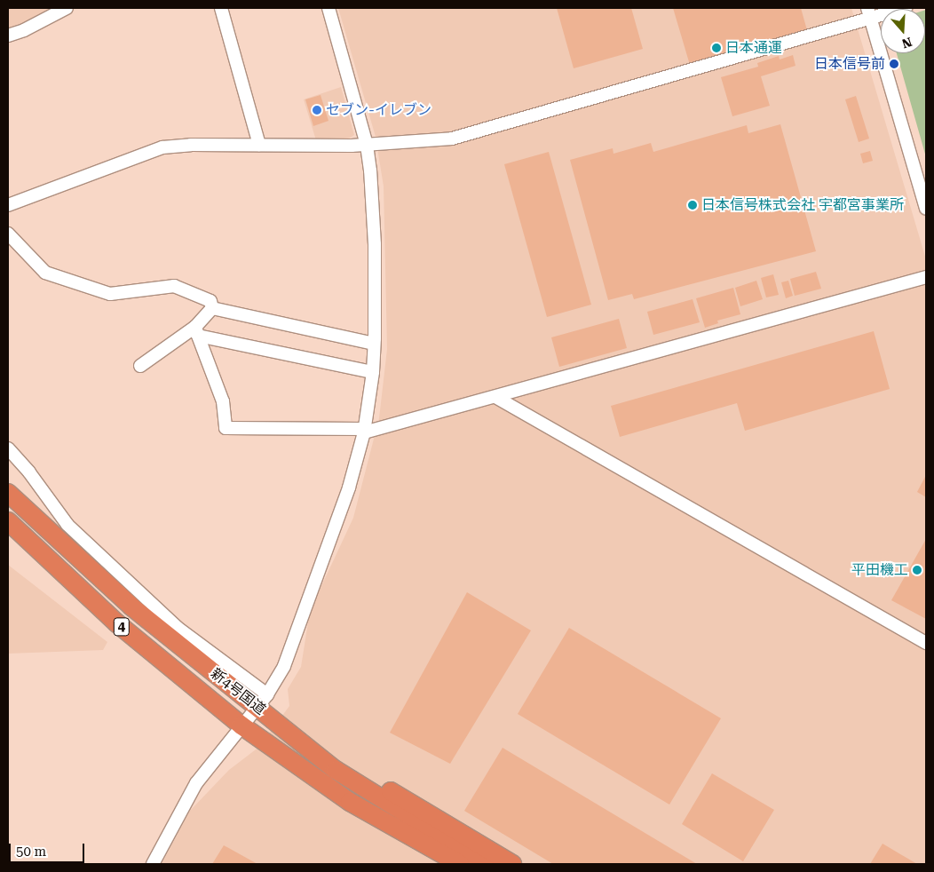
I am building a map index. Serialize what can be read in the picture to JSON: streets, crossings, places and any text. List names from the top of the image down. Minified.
{"streets":{"highway":["4","新4号国道"]},"places":["日本通運","日本信号前","セブン-イレブン","日本信号株式会社 宇都宮事業所","平田機工"],"scale_bar":"50 m","north":"bottom"}
